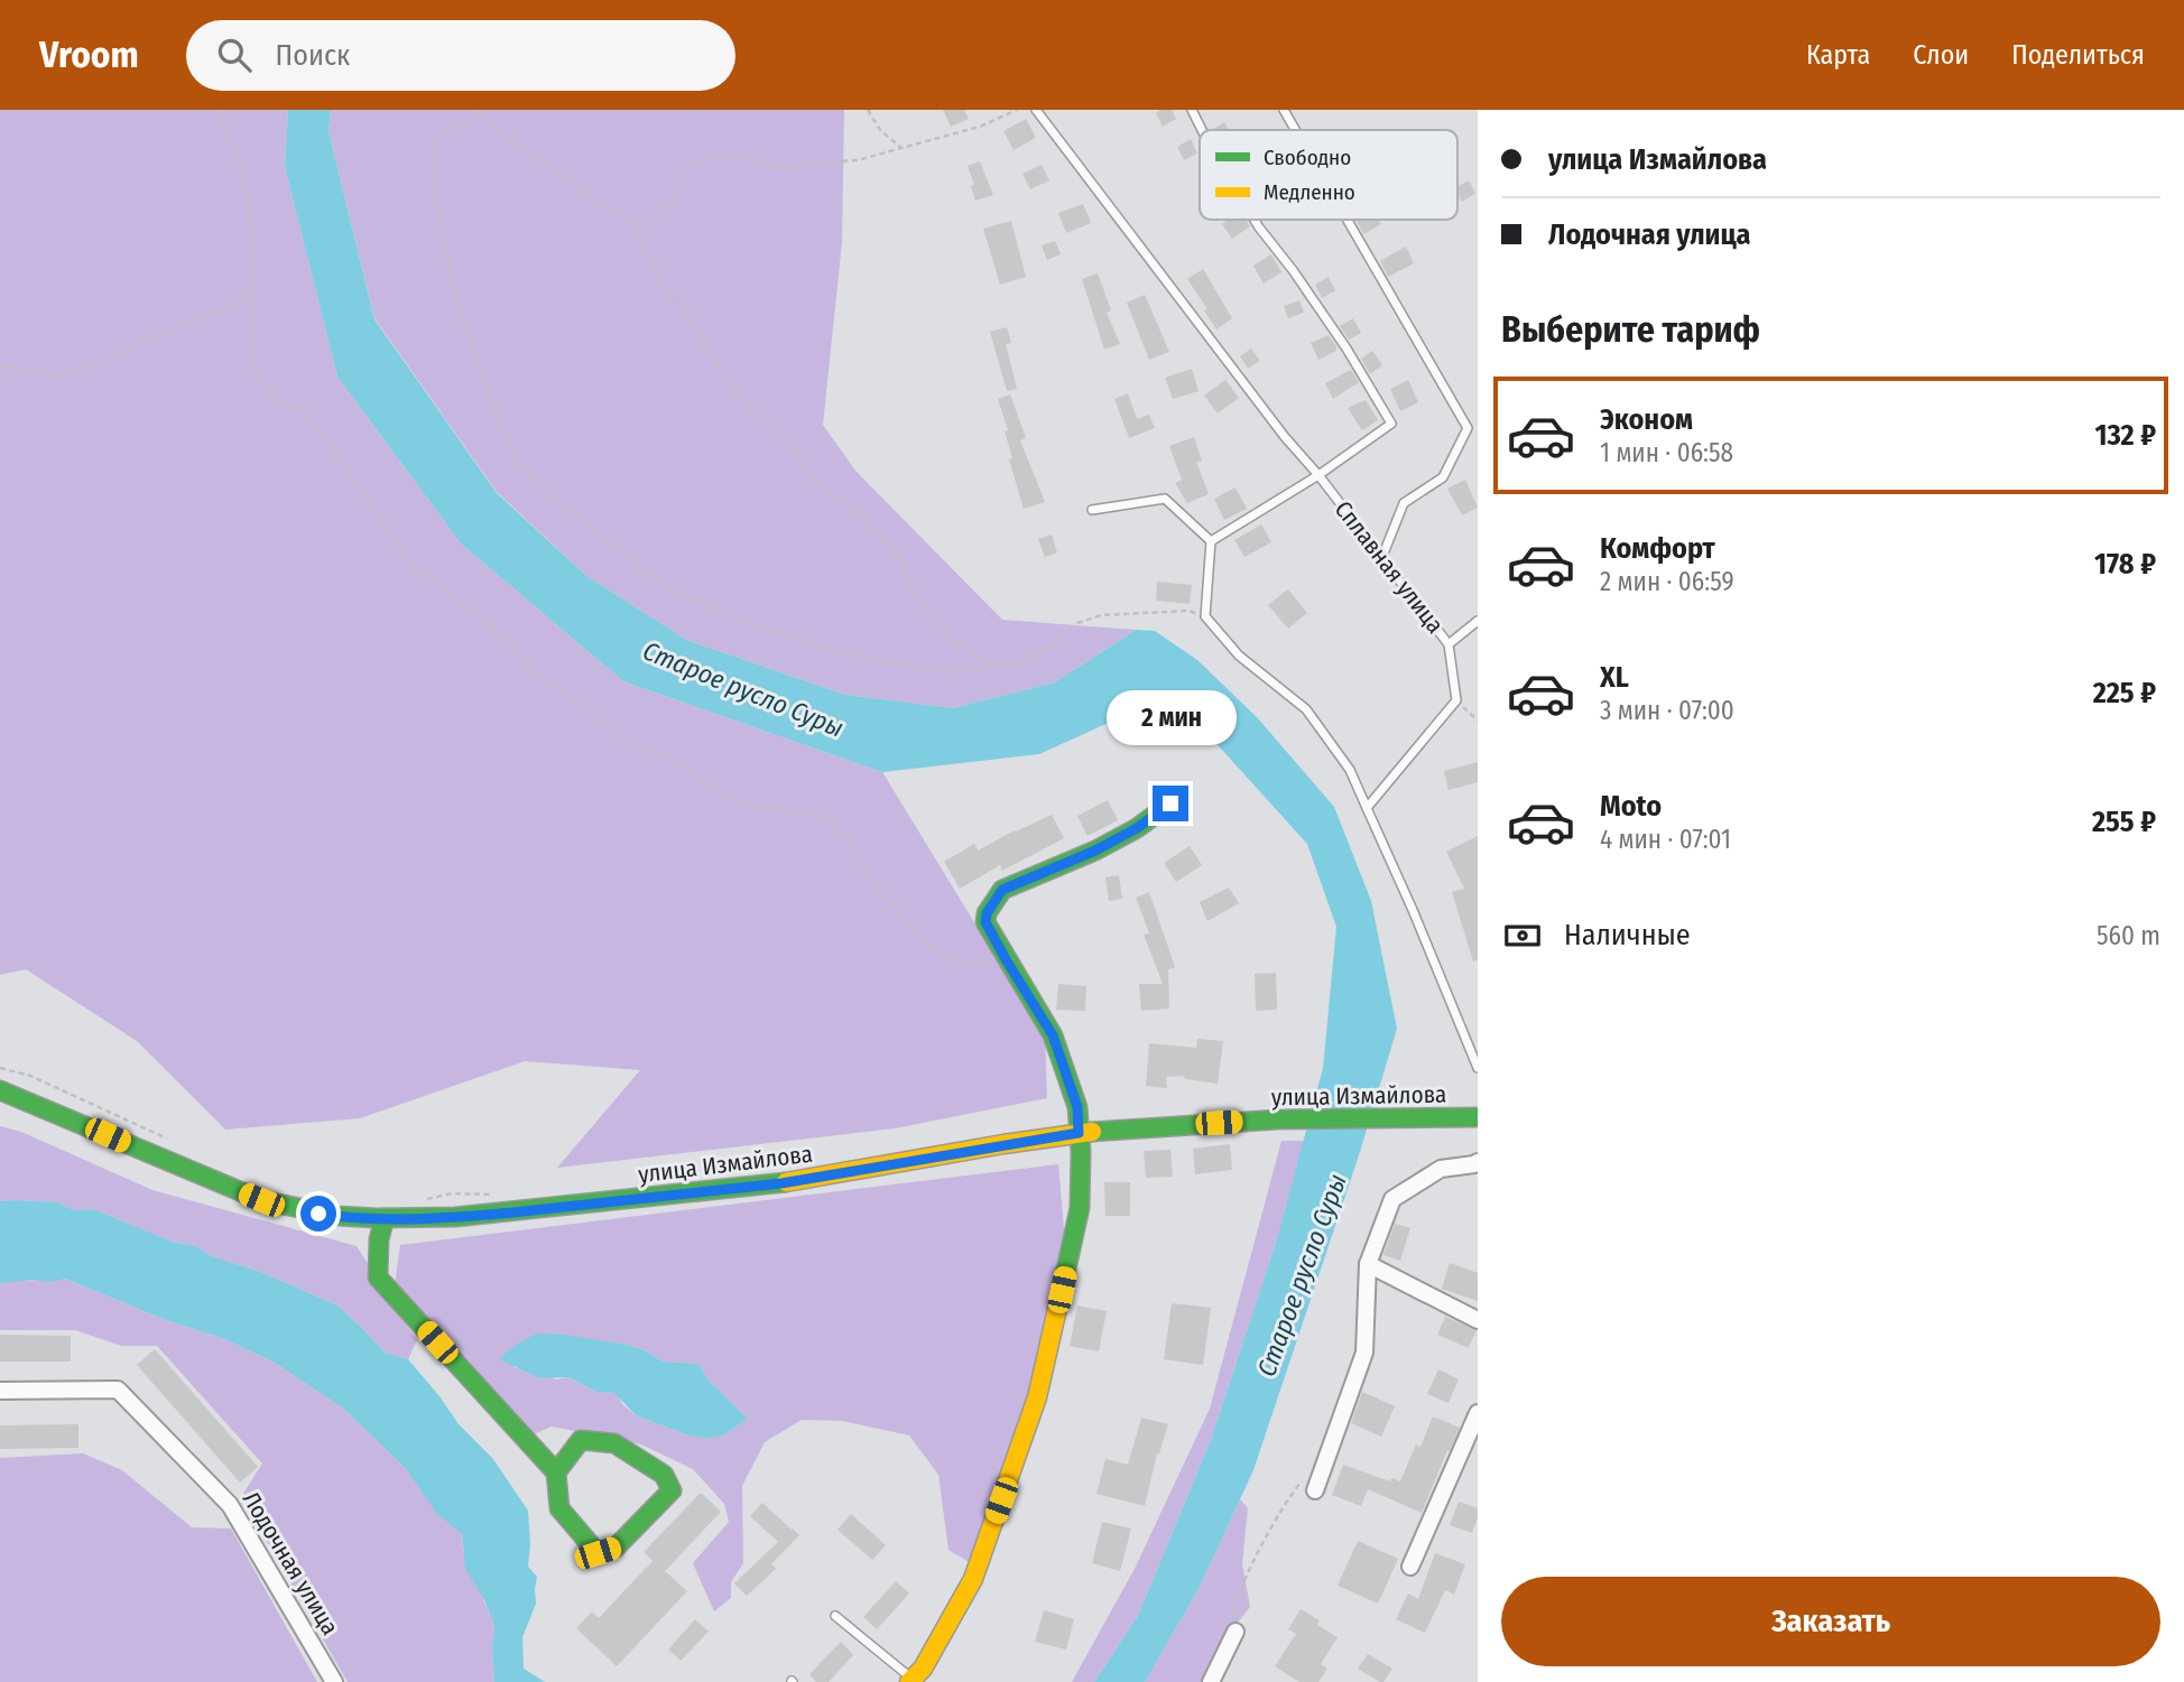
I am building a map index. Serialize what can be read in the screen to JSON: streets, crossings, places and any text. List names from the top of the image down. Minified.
{"streets":{"street":["улица Измайлова","Лодочная улица"],"lane":["Сплавная улица"]},"water":["Старое русло Суры"],"legend":["Свободно","Медленно"],"page":{"header":"Vroom","search":"Поиск","nav":["Карта","Слои","Поделиться"],"banner":["улица Измайлова","Лодочная улица"],"heading":"Выберите тариф","list":[{"name":"Эконом","note":"1 мин · 06:58","value":"132 ₽"},{"name":"Комфорт","note":"2 мин · 06:59","value":"178 ₽"},{"name":"XL","note":"3 мин · 07:00","value":"225 ₽"},{"name":"Moto","note":"4 мин · 07:01","value":"255 ₽"}],"bubble":"2 мин","pay":["Наличные","560 m"],"buttons":"Заказать"}}
